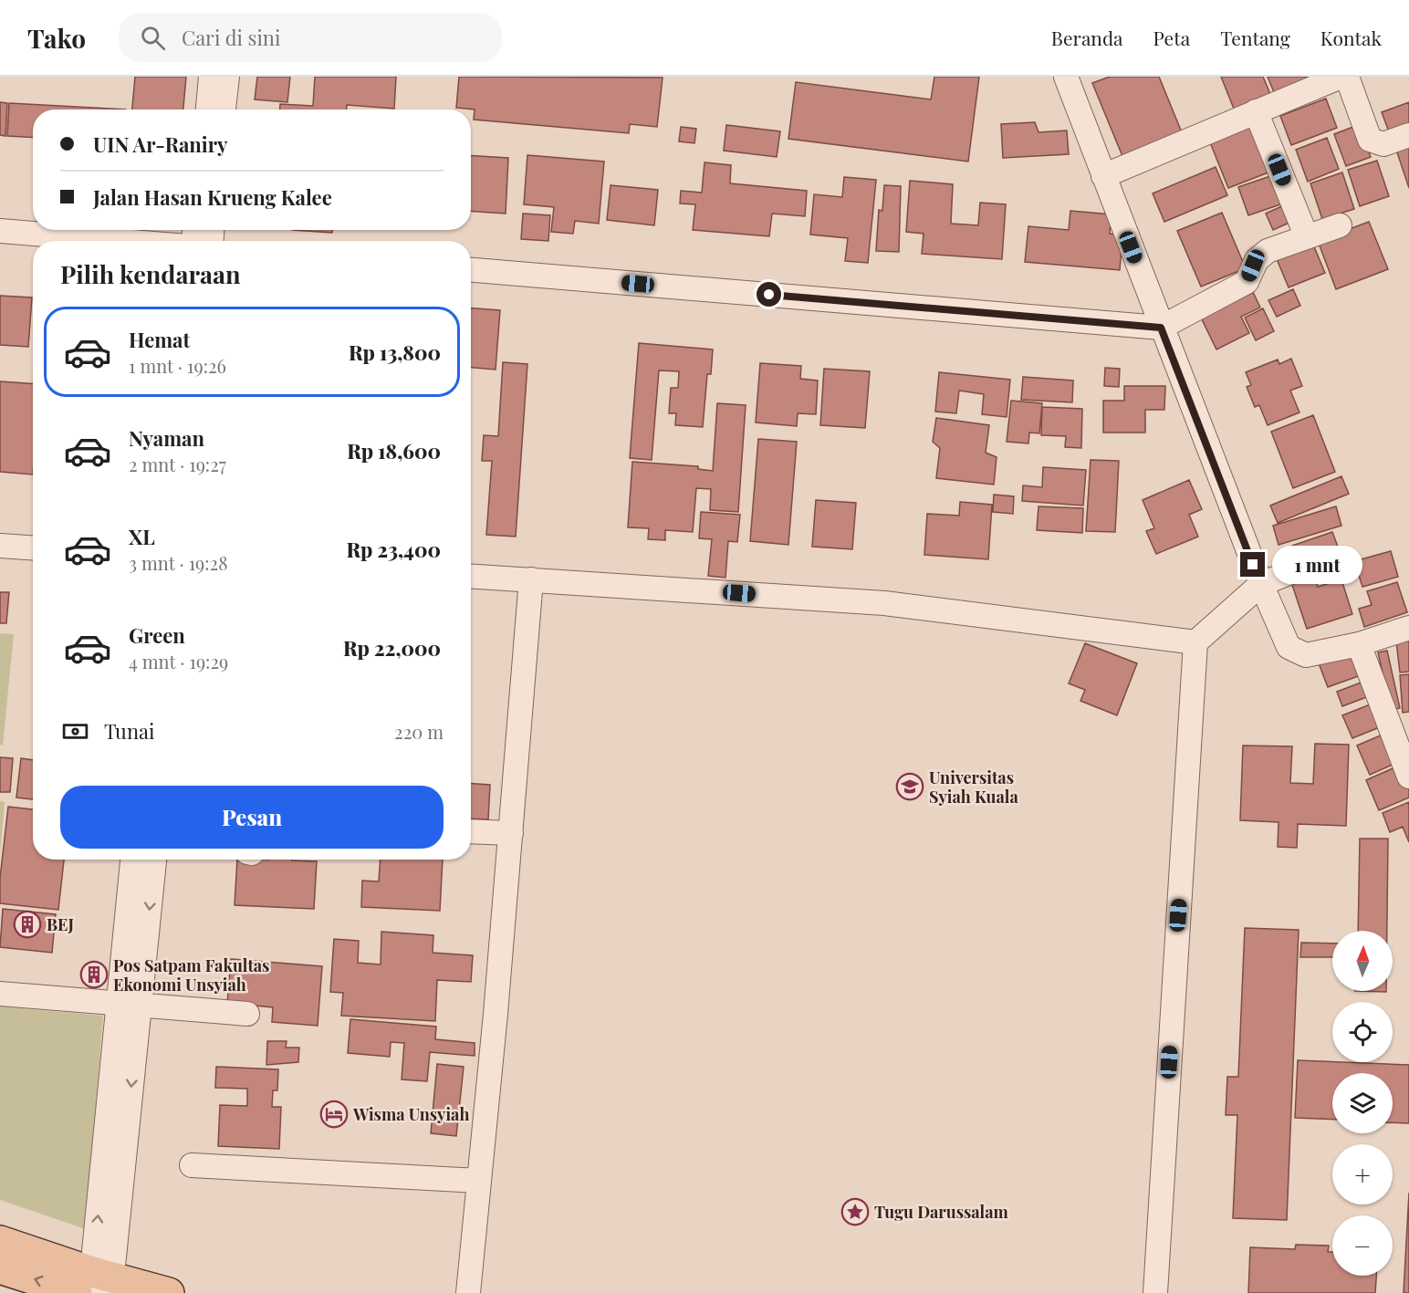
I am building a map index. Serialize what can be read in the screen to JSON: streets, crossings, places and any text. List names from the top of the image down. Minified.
{"places":{"school or university":["Universitas Syiah Kuala"],"building":["BEJ","Pos Satpam Fakultas Ekonomi Unsyiah"],"hotel":["Wisma Unsyiah"],"place":["Tugu Darussalam"]},"north":"top","page":{"header":"Tako","search":"Cari di sini","nav":["Beranda","Peta","Tentang","Kontak"],"banner":["UIN Ar-Raniry","Jalan Hasan Krueng Kalee"],"heading":"Pilih kendaraan","list":[{"name":"Hemat","note":"1 mnt · 19:26","value":"Rp 13,800"},{"name":"Nyaman","note":"2 mnt · 19:27","value":"Rp 18,600"},{"name":"XL","note":"3 mnt · 19:28","value":"Rp 23,400"},{"name":"Green","note":"4 mnt · 19:29","value":"Rp 22,000"}],"bubble":"1 mnt","pay":["Tunai","220 m"],"buttons":"Pesan","map_buttons":["+","−"]}}
